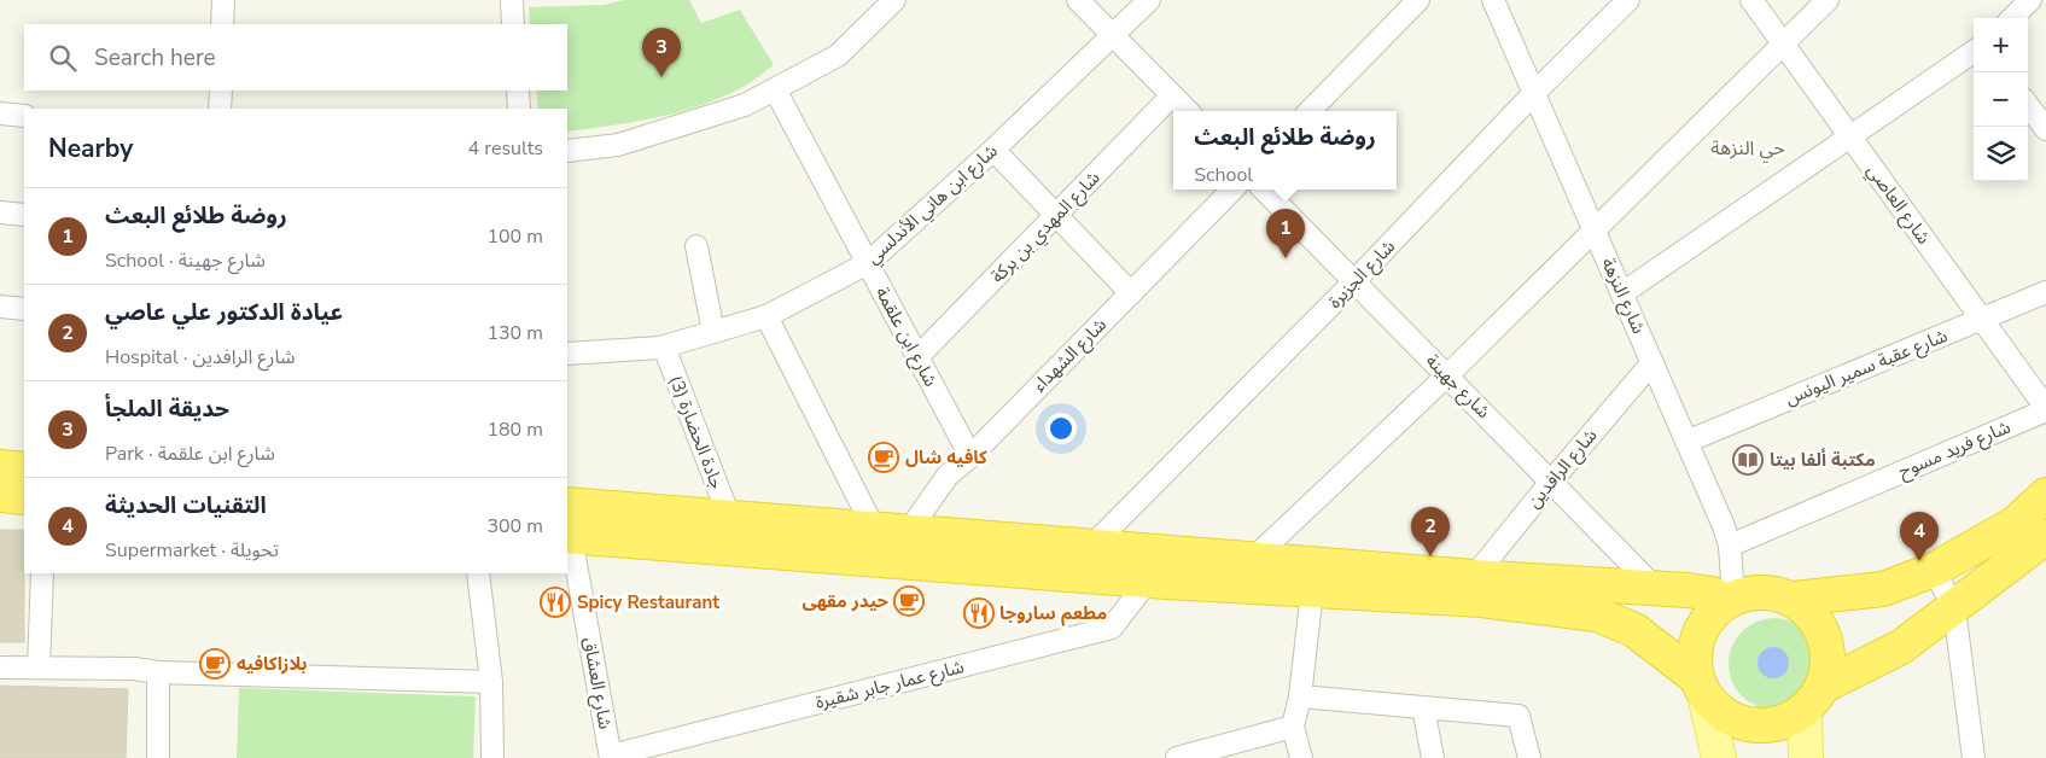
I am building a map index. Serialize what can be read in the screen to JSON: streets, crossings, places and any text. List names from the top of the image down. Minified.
{"streets":{"street":["شارع ابن هاني الأندلسي","شارع العاصي","شارع المهدي بن بركة","شارع الجزيرة","شارع النزهة","شارع ابن علقمة","شارع الشهداء","شارع عقبة سمير اليونس","شارع جهينة","جادة الحضارة (3)","شارع فريد مسوح","شارع الرافدين","شارع العشاق","شارع عمار جابر شقيرة"]},"crossings":[["شارع ابن هاني الأندلسي","شارع ابن علقمة"],["شارع ابن هاني الأندلسي","جادة الحضارة (3)"],["شارع العاصي","شارع عقبة سمير اليونس"],["شارع العاصي","شارع فريد مسوح"],["شارع المهدي بن بركة","شارع ابن علقمة"],["شارع الجزيرة","شارع النزهة"],["شارع الجزيرة","شارع جهينة"],["شارع النزهة","شارع عقبة سمير اليونس"],["شارع النزهة","شارع فريد مسوح"],["شارع النزهة","شارع الرافدين"],["شارع ابن علقمة","شارع الشهداء"],["شارع جهينة","شارع الرافدين"],["شارع العشاق","شارع عمار جابر شقيرة"]],"districts":["حي النزهة"],"places":{"cafe":["كافيه شال","حيدر مقهى","بلازاكافيه"],"library":["مكتبة ألفا بيتا"],"restaurant":["Spicy Restaurant","مطعم ساروجا"]},"page":{"map_buttons":["+","−"],"search":"Search here","pins":["3","1","2","4"],"heading":["Nearby","4 results"],"popup":["روضة طلائع البعث","School"],"list":[{"mark":"1","name":"روضة طلائع البعث","note":"School · شارع جهينة","value":"100 m"},{"mark":"2","name":"عيادة الدكتور علي عاصي","note":"Hospital · شارع الرافدين","value":"130 m"},{"mark":"3","name":"حديقة الملجأ","note":"Park · شارع ابن علقمة","value":"180 m"},{"mark":"4","name":"التقنيات الحديثة","note":"Supermarket · تحويلة","value":"300 m"}]}}
